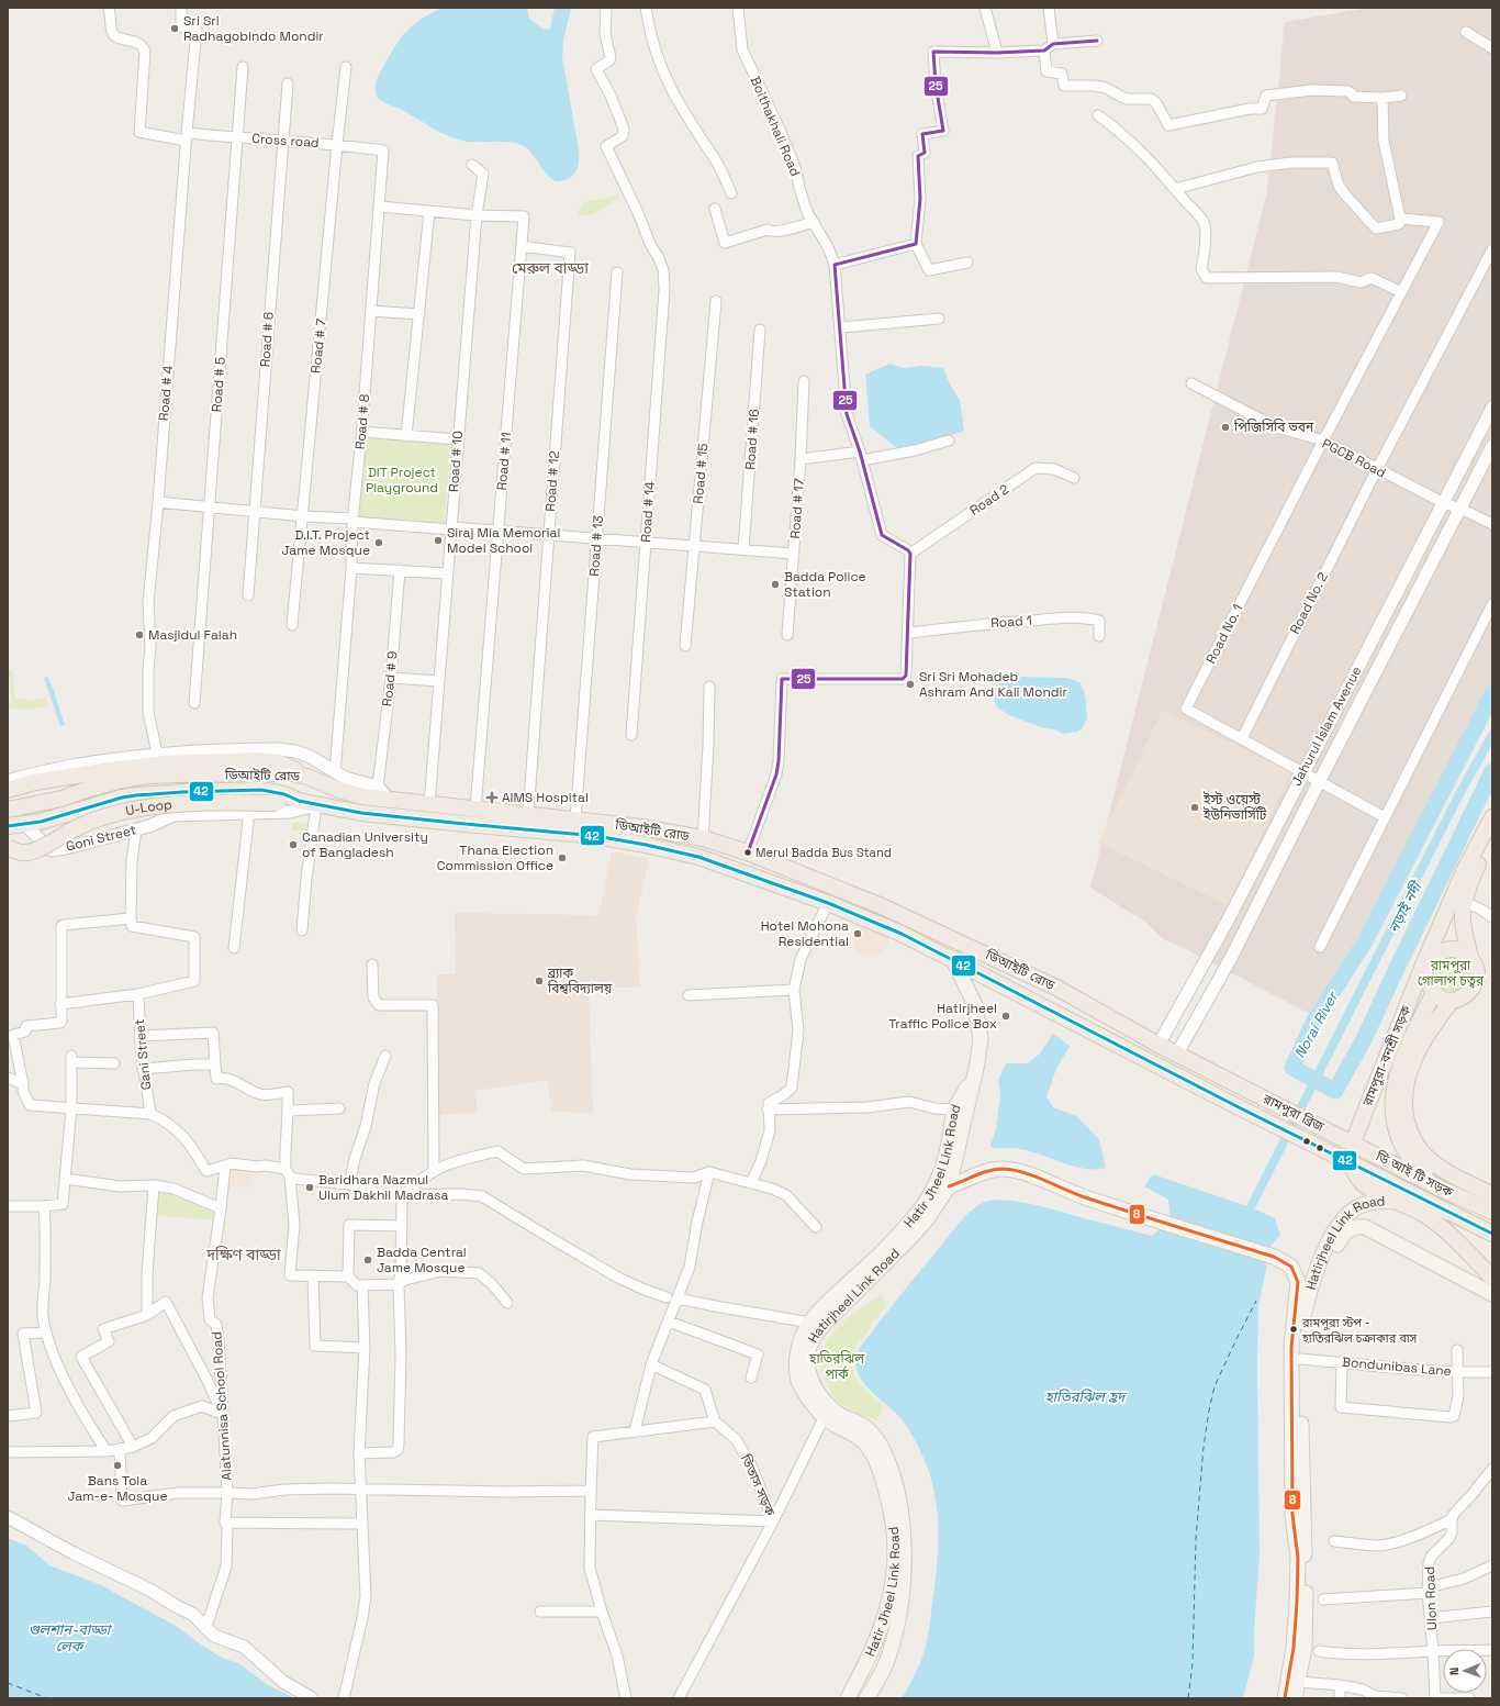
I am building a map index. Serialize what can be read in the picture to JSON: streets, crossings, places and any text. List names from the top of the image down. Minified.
{"streets":{"main road":["ডিআইটি রোড","U-Loop","রামপুরা-বনশ্রী সড়ক","রামপুরা ব্রিজ","Hatir Jheel Link Road","ডি আই টি সড়ক","Hatirjheel Link Road"],"street":["Boithakhali Road","Cross road","Road # 6","Road # 7","Road # 5","Road # 4","Road # 8","Road # 16","PGCB Road","Road # 10","Road # 11","Road # 15","Road # 12","Road 2","Road # 17","Road # 14","Road # 13","Road No. 2","Road 1","Road No. 1","Road # 9","Jahurul Islam Avenue","Goni Street","Gani Street","Bondunibas Lane","Alatunnisa School Road","তিতাস সড়ক","Ulon Road"]},"crossings":[["Boithakhali Road","Road 2"],["Cross road","Road # 6"],["Cross road","Road # 7"],["Cross road","Road # 5"],["Cross road","Road # 4"],["Cross road","Road # 8"],["PGCB Road","Road No. 2"],["PGCB Road","Road No. 1"],["PGCB Road","Jahurul Islam Avenue"],["Road # 10","Road # 11"],["Road # 10","ডিআইটি রোড"],["Road # 11","Road # 12"],["Road # 11","ডিআইটি রোড"],["Road # 12","ডিআইটি রোড"],["Road # 13","ডিআইটি রোড"],["Road No. 2","Road No. 1"],["Road No. 1","Jahurul Islam Avenue"],["Jahurul Islam Avenue","ডিআইটি রোড"],["ডিআইটি রোড","U-Loop"],["ডিআইটি রোড","Goni Street"],["ডিআইটি রোড","রামপুরা ব্রিজ"],["ডিআইটি রোড","ডি আই টি সড়ক"],["ডিআইটি রোড","Hatirjheel Link Road"],["রামপুরা-বনশ্রী সড়ক","ডি আই টি সড়ক"],["রামপুরা ব্রিজ","ডি আই টি সড়ক"],["Hatir Jheel Link Road","Hatirjheel Link Road"],["ডি আই টি সড়ক","Hatirjheel Link Road"],["Hatirjheel Link Road","Bondunibas Lane"]],"districts":["মেরুল বাড্ডা","দক্ষিণ বাড্ডা"],"water":["নড়াই নদী","Norai River","হাতিরঝিল হ্রদ","গুলশান-বাড্ডা লেক"],"parks":["DIT Project Playground","রামপুরা গোলাপ চত্বর","হাতিরঝিল পার্ক"],"places":{"other":["Sri Sri Radhagobindo Mondir","পিজিসিবি ভবন","Siraj Mia Memorial Model School","D.I.T. Project Jame Mosque","Badda Police Station","Masjidul Falah","Sri Sri Mohadeb Ashram And Kali Mondir","ইস্ট ওয়েস্ট ইউনিভার্সিটি","Canadian University of Bangladesh","Merul Badda Bus Stand","Thana Election Commission Office","Hotel Mohona Residential","ব্র্যাক বিশ্ববিদ্যালয়","Hatirjheel Traffic Police Box","Baridhara Nazmul Ulum Dakhil Madrasa","Badda Central Jame Mosque","রামপুরা স্টপ - হাতিরঝিল চক্রাকার বাস","Bans Tola Jam-e- Mosque"],"health":["AIMS Hospital"]},"lines":["transit line 25","transit line 42","transit line 8"],"north":"left"}
